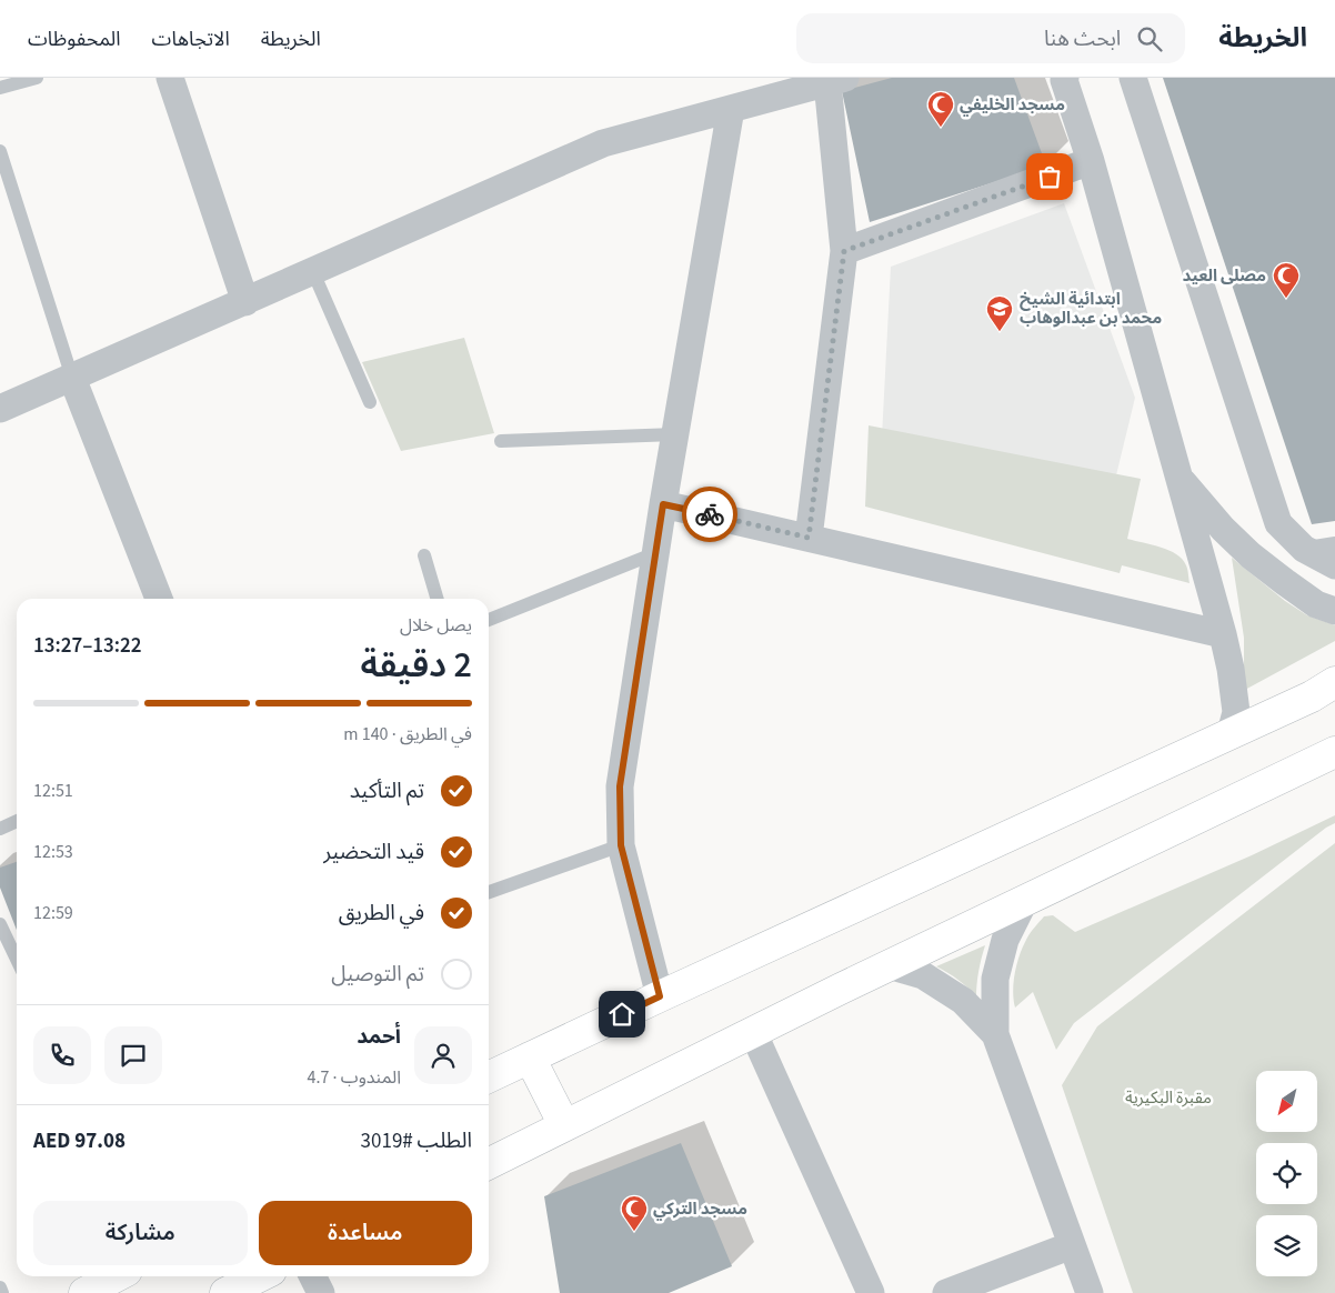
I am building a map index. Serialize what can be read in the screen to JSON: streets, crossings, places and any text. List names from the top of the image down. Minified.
{"parks":["مقبرة البكيرية"],"places":{"mosque":["مسجد الخليفي","مصلى العيد","مسجد التركي"],"school or university":["ابتدائية الشيخ محمد بن عبدالوهاب"]},"north":"bottom left","page":{"header":"الخريطة","search":"ابحث هنا","nav":["الخريطة","الاتجاهات","المحفوظات"],"heading":["2 دقيقة","يصل خلال","13:22–13:27"],"panel":["أحمد","المندوب · 4.7","الطلب #3019","AED 97.08"],"bar":"في الطريق · 140 m","list":[["تم التأكيد","12:51"],["قيد التحضير","12:53"],["في الطريق","12:59"],"تم التوصيل"],"buttons":["مساعدة","مشاركة"]}}
